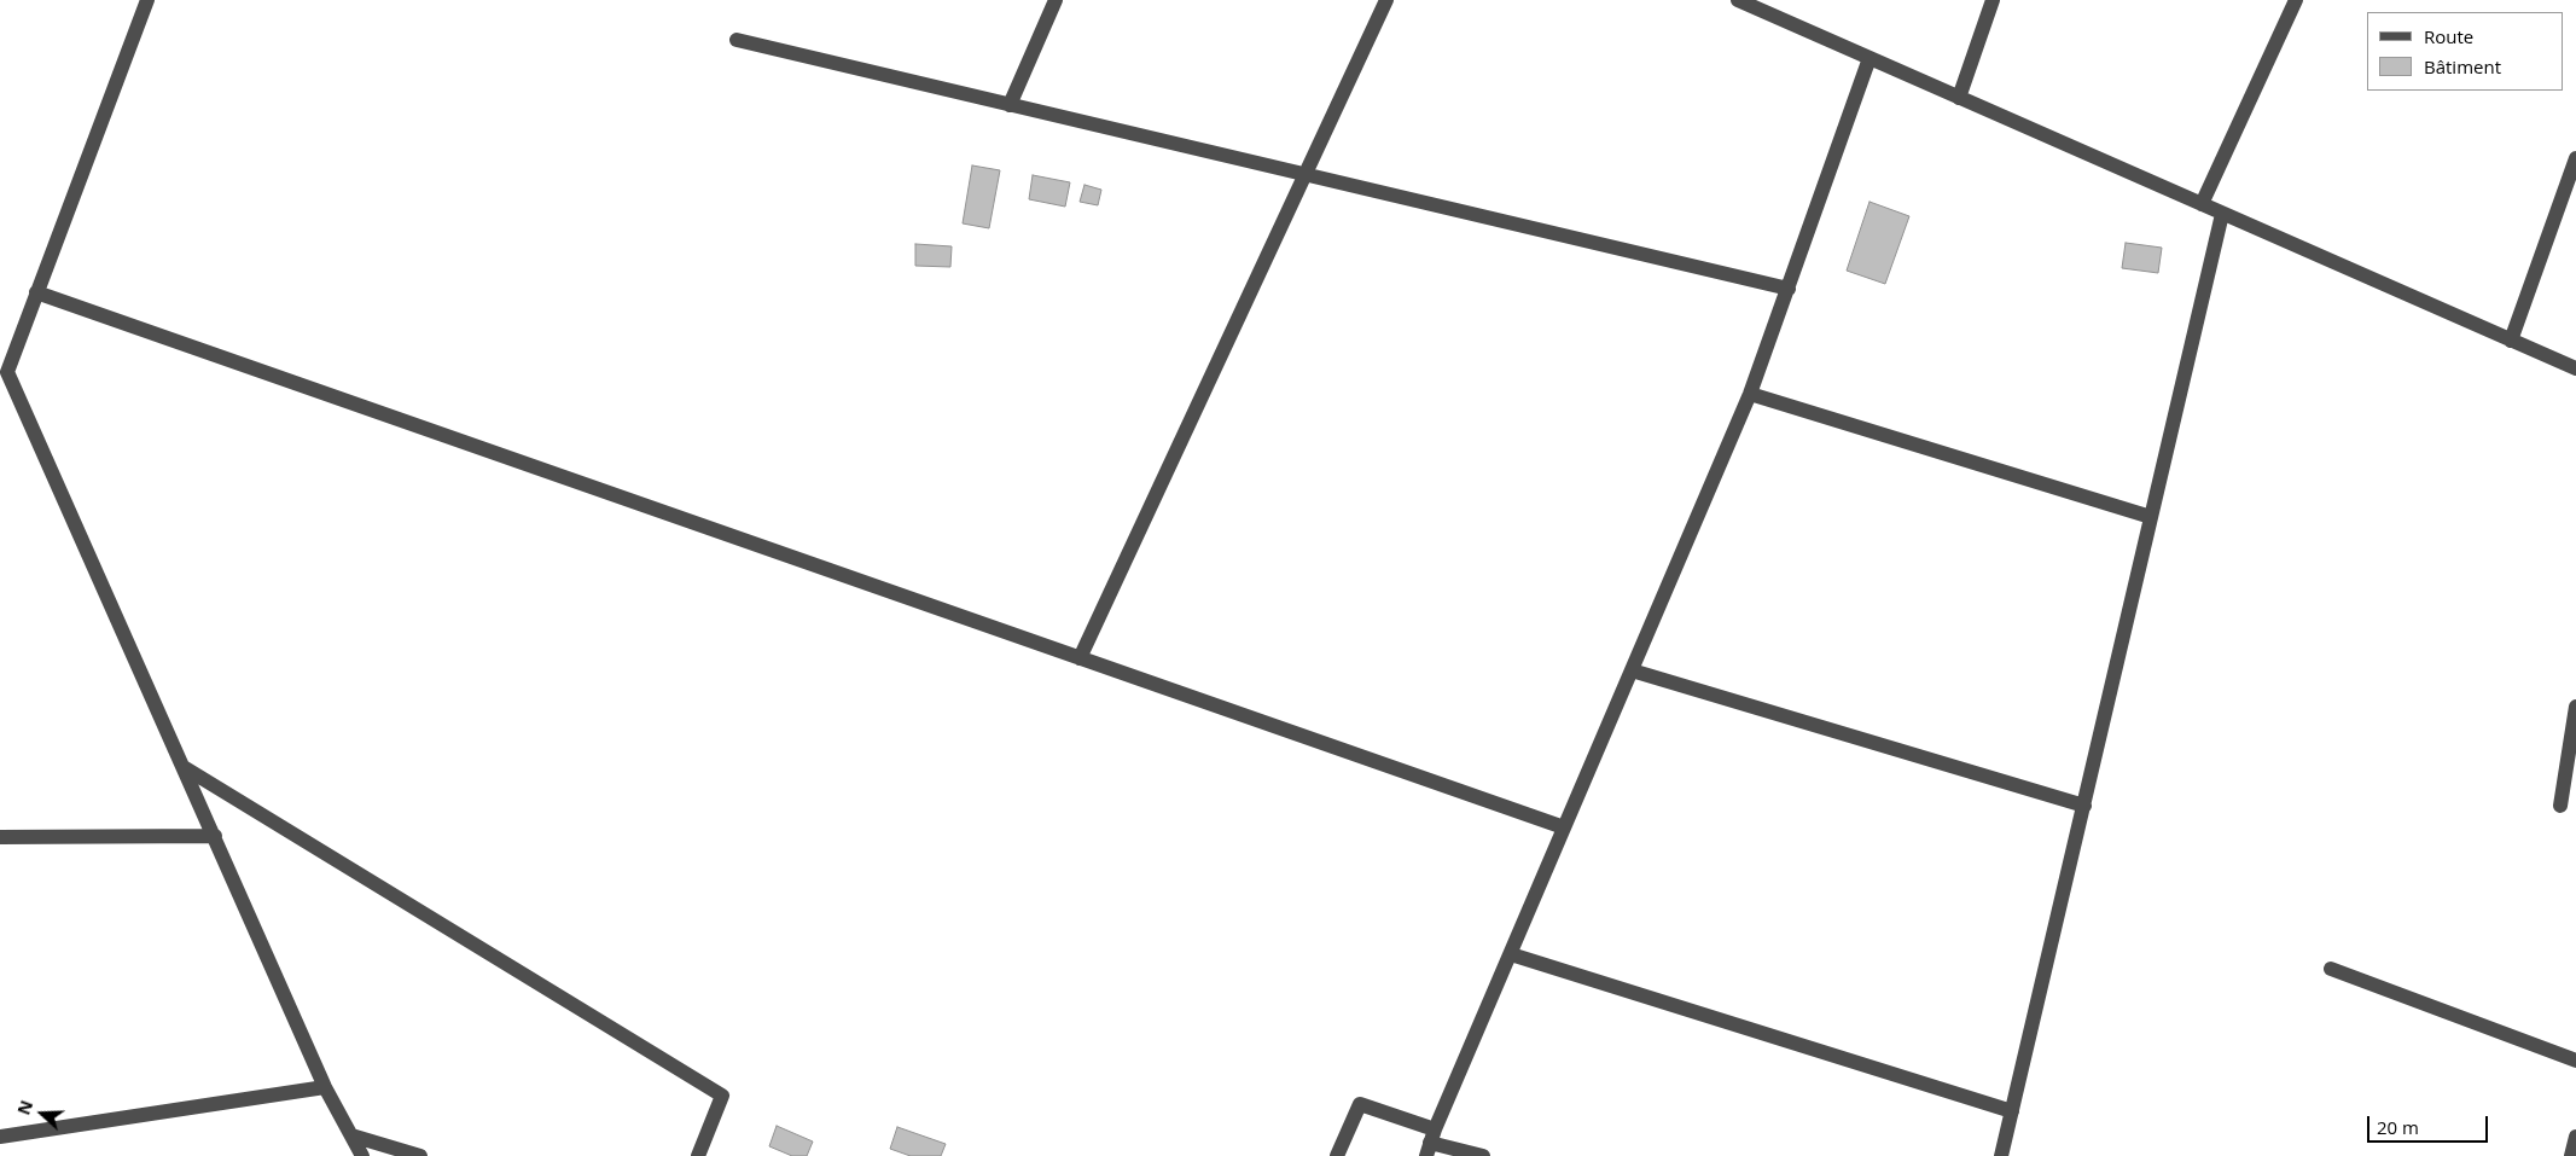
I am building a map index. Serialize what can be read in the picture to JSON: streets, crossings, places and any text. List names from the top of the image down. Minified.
{"legend":["Route","Bâtiment"],"scale_bar":"20 m","north":"left"}
